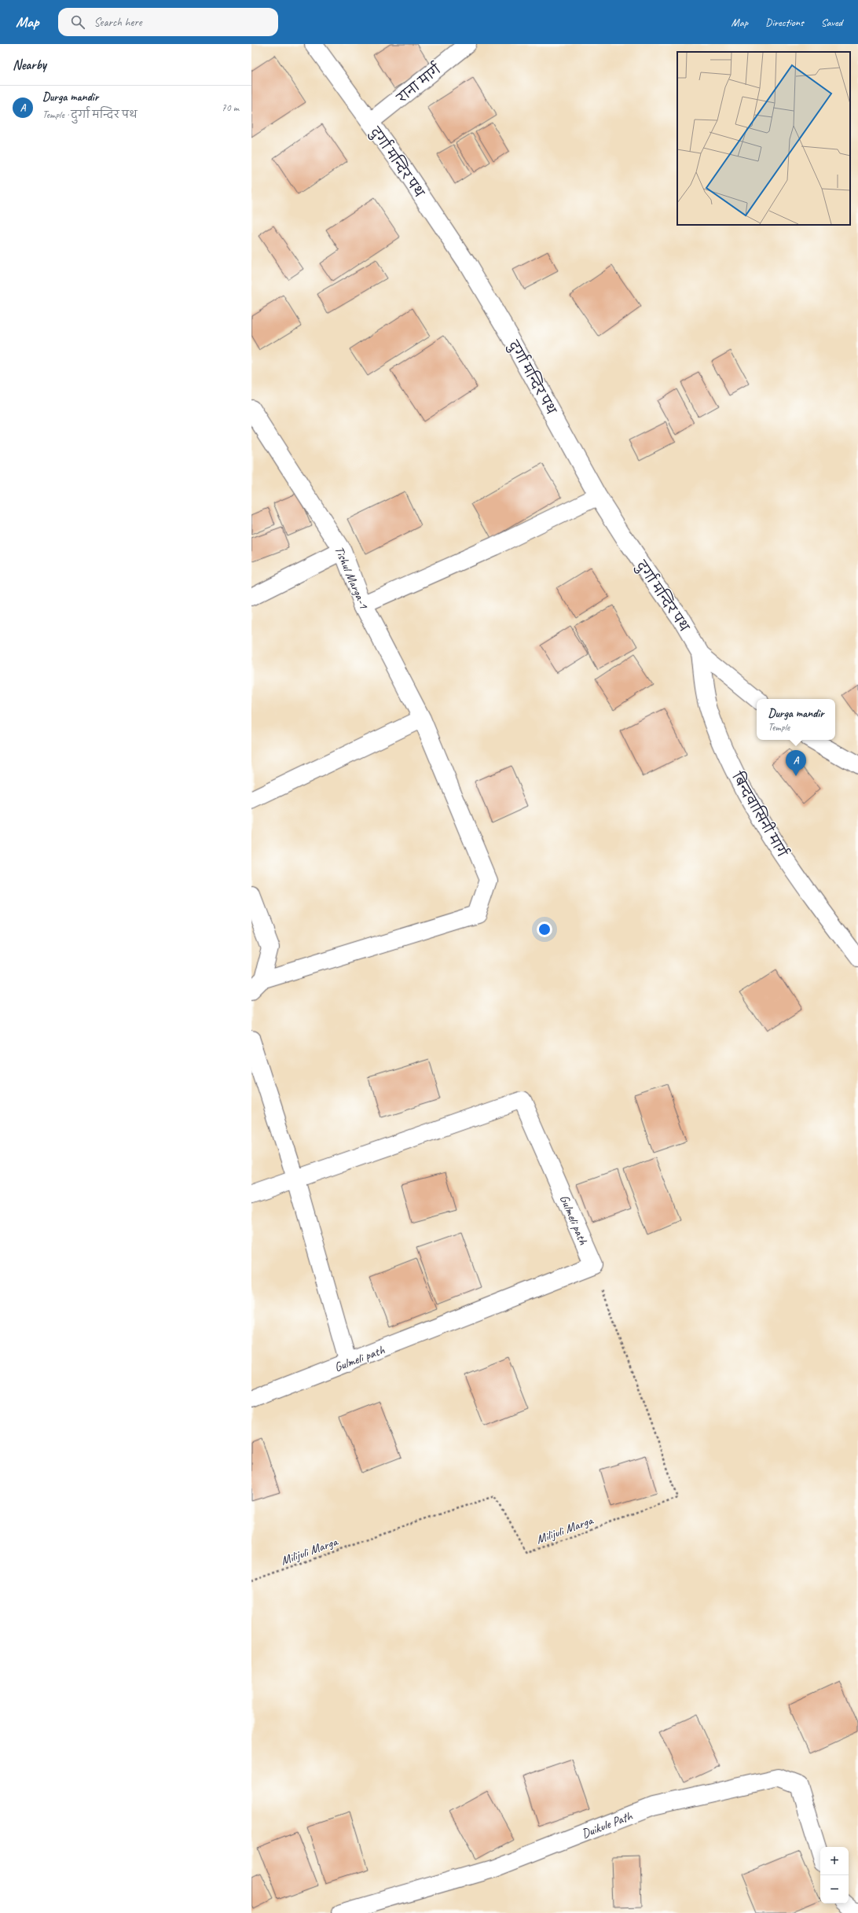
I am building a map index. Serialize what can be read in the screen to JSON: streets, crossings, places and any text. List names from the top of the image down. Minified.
{"streets":{"street":["राना मार्ग","दुर्गा मन्दिर पथ","Tishul Marga-1","बिन्दवासिनी मार्ग","Gulmeli path","Duikule Path"],"path":["Milijuli Marga"]},"crossings":[["राना मार्ग","दुर्गा मन्दिर पथ"],["दुर्गा मन्दिर पथ","बिन्दवासिनी मार्ग"],["Gulmeli path","Milijuli Marga"]],"page":{"header":"Map","search":"Search here","nav":["Map","Directions","Saved"],"heading":"Nearby","list":[{"mark":"A","name":"Durga mandir","note":"Temple · दुर्गा मन्दिर पथ","value":"70 m"}],"popup":["Durga mandir","Temple"],"pins":"A","map_buttons":["+","−"]}}
